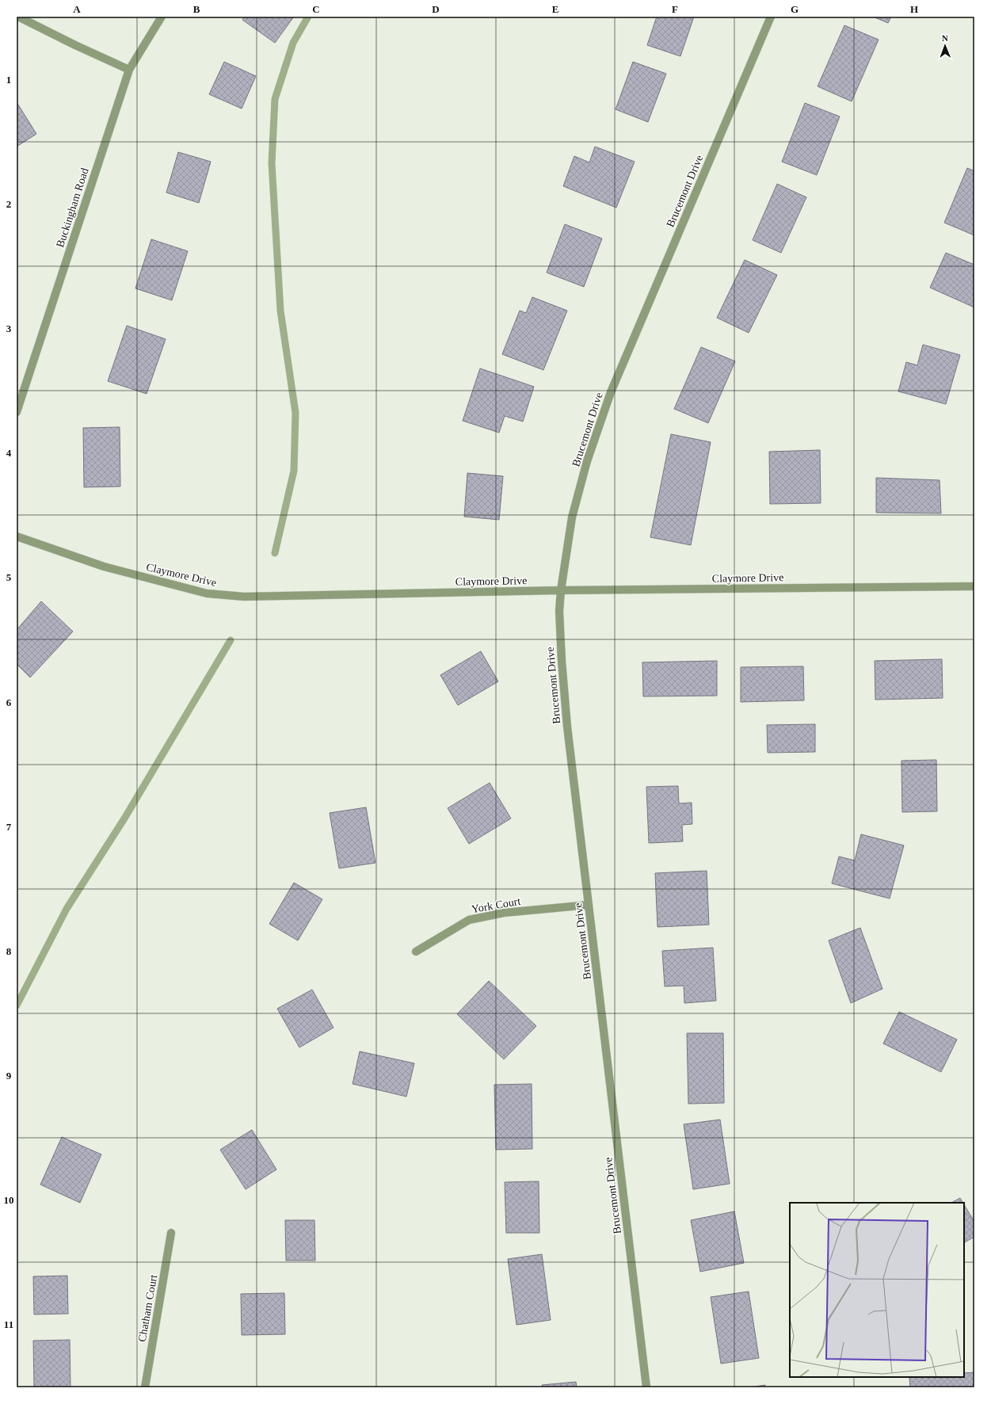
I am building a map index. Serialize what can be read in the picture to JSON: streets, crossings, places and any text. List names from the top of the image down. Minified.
{"streets":{"street":["Brucemont Drive","Buckingham Road","Claymore Drive","York Court","Chatham Court"]},"crossings":[["Brucemont Drive","Claymore Drive"],["Brucemont Drive","York Court"]],"north":"top","grid":{"columns":["A","B","C","D","E","F","G","H"],"rows":["1","2","3","4","5","6","7","8","9","10","11"]}}
